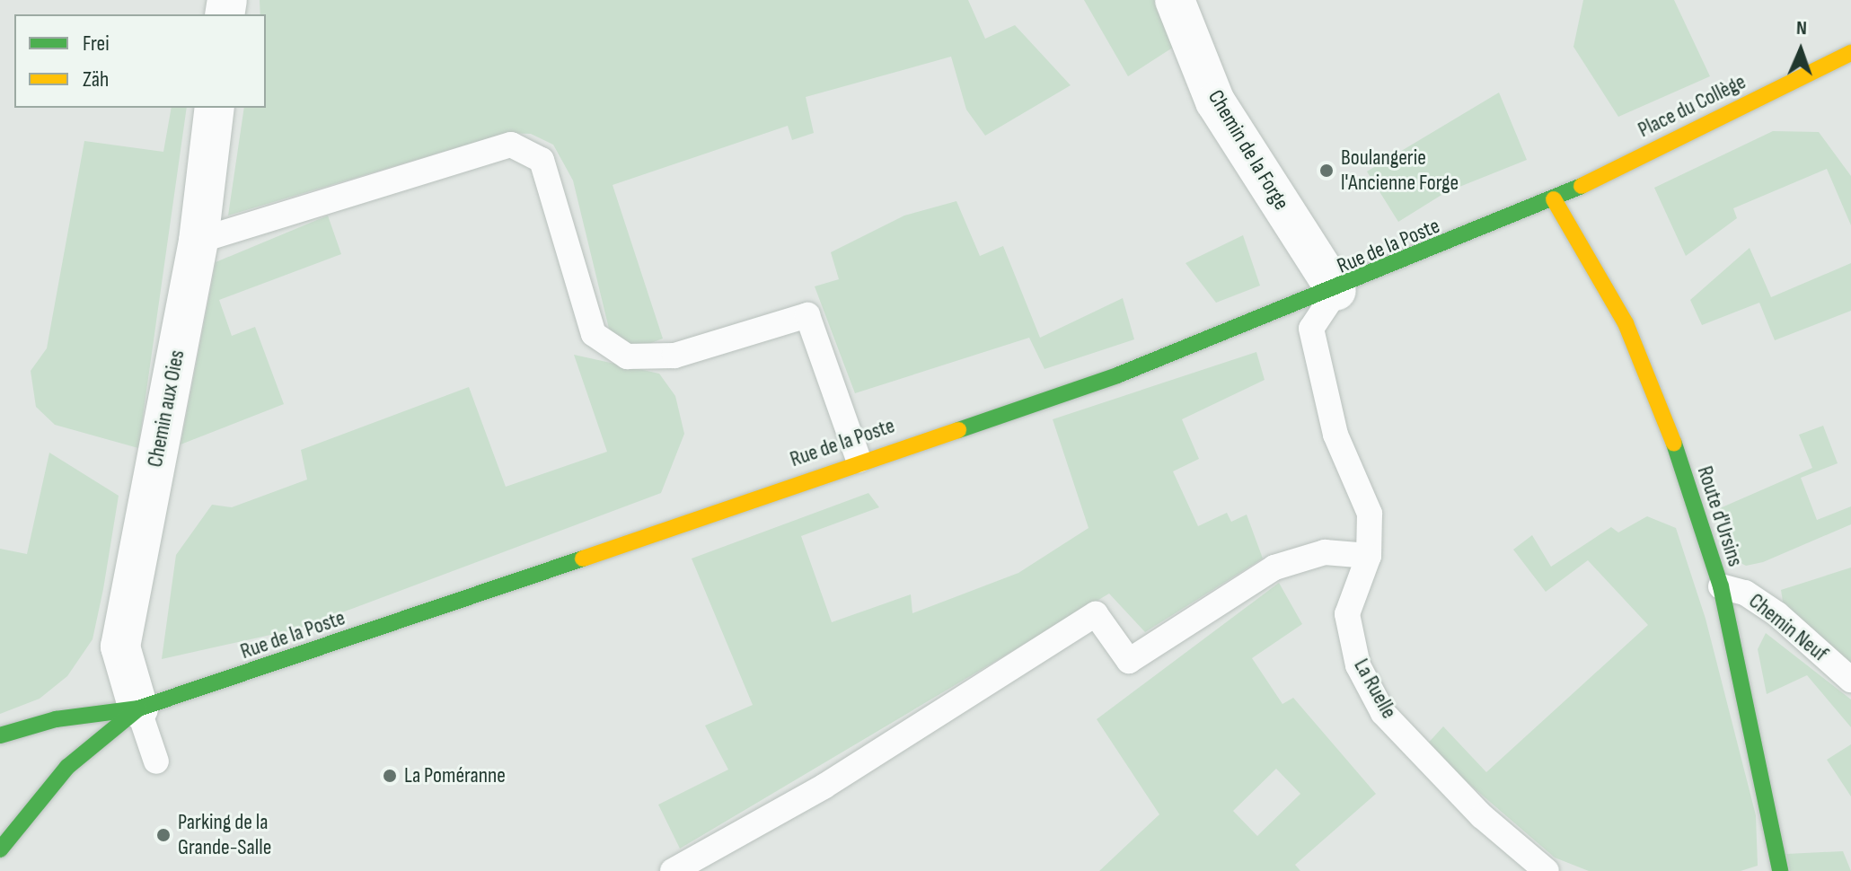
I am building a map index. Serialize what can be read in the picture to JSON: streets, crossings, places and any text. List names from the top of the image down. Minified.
{"streets":{"street":["Place du Collège","Chemin de la Forge","Rue de la Poste","Chemin aux Oies","Route d'Ursins"],"lane":["Chemin Neuf","La Ruelle"]},"crossings":[["Place du Collège","Rue de la Poste"],["Place du Collège","Route d'Ursins"],["Chemin de la Forge","Rue de la Poste"],["Rue de la Poste","Chemin aux Oies"],["Rue de la Poste","Route d'Ursins"],["Route d'Ursins","Chemin Neuf"]],"places":["Boulangerie l'Ancienne Forge","La Poméranne","Parking de la Grande-Salle"],"legend":["Frei","Zäh"],"north":"top"}
